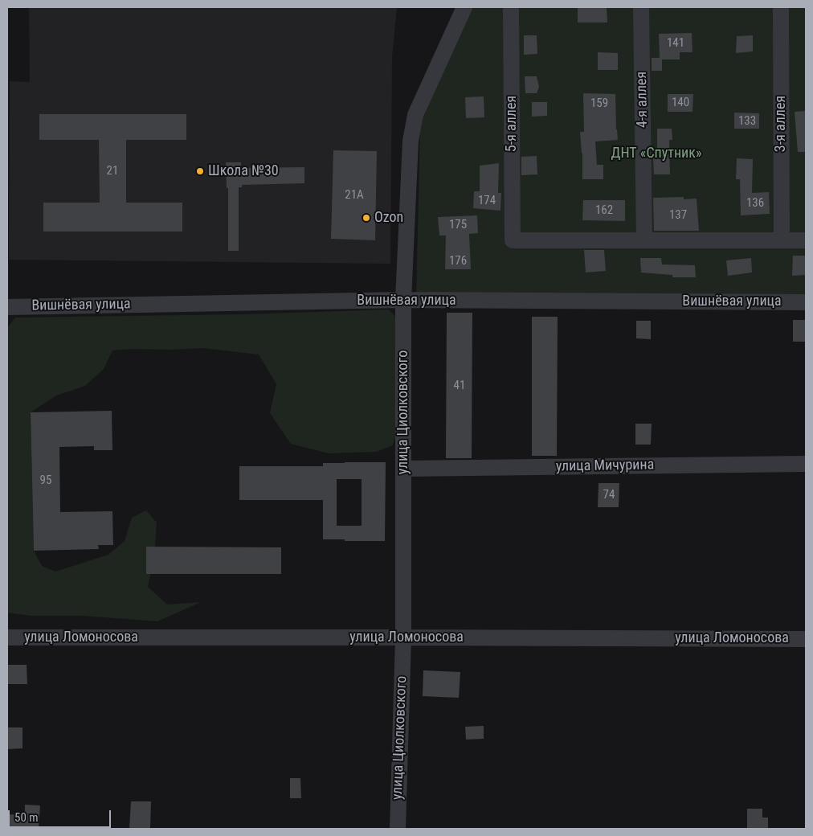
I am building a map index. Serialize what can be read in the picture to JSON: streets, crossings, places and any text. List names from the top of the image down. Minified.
{"streets":{"street":["4-я аллея","5-я аллея","3-я аллея","Вишнёвая улица","улица Циолковского","улица Мичурина","улица Ломоносова"]},"crossings":[["4-я аллея","5-я аллея"],["Вишнёвая улица","улица Циолковского"],["улица Циолковского","улица Мичурина"],["улица Циолковского","улица Ломоносова"]],"parks":["ДНТ «Спутник»"],"places":["Школа №30","Ozon"],"house_numbers":["141","140","159","133","21","21А","174","136","162","137","175","176","41","95","74"],"scale_bar":"50 m"}
